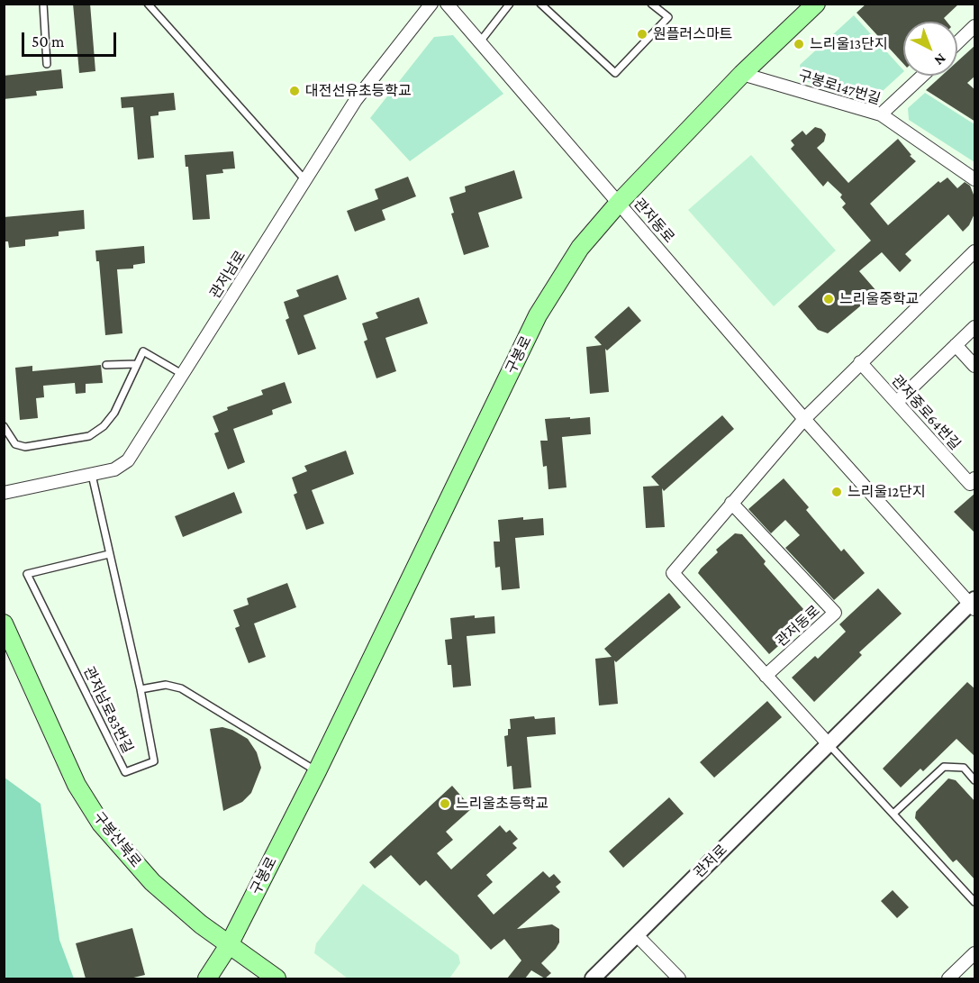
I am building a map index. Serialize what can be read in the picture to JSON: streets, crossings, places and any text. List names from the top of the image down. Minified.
{"streets":{"main road":["구봉로","구봉산북로"],"street":["구봉로147번길","관저동로","관저남로","관저중로64번길","관저로"],"lane":["관저남로83번길"]},"crossings":[["구봉로147번길","구봉로"],["관저동로","구봉로"],["관저동로","관저로"],["관저남로","관저남로83번길"],["구봉로","구봉산북로"]],"places":["원플러스마트","느리울13단지","대전선유초등학교","느리울중학교","느리울12단지","느리울초등학교"],"scale_bar":"50 m","north":"bottom right"}
